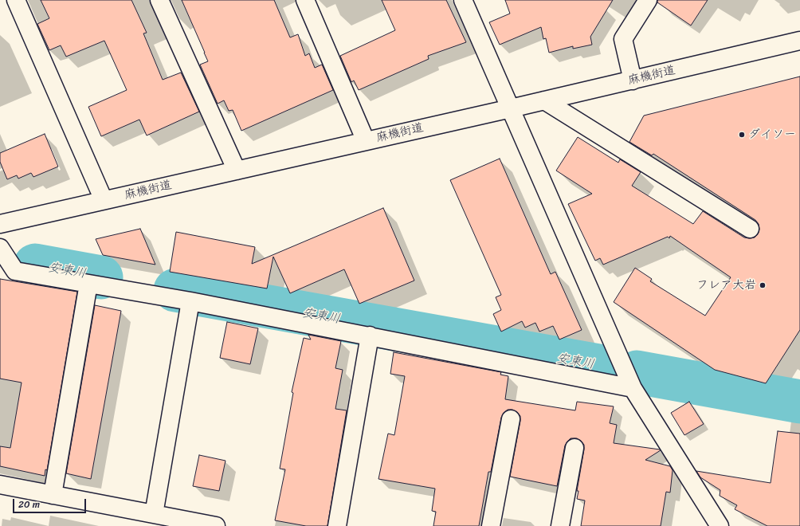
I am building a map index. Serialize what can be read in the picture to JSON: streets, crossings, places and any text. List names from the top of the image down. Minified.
{"streets":{"street":["麻機街道"]},"water":["安東川"],"places":["ダイソー","フレア大岩"],"scale_bar":"20 m"}
